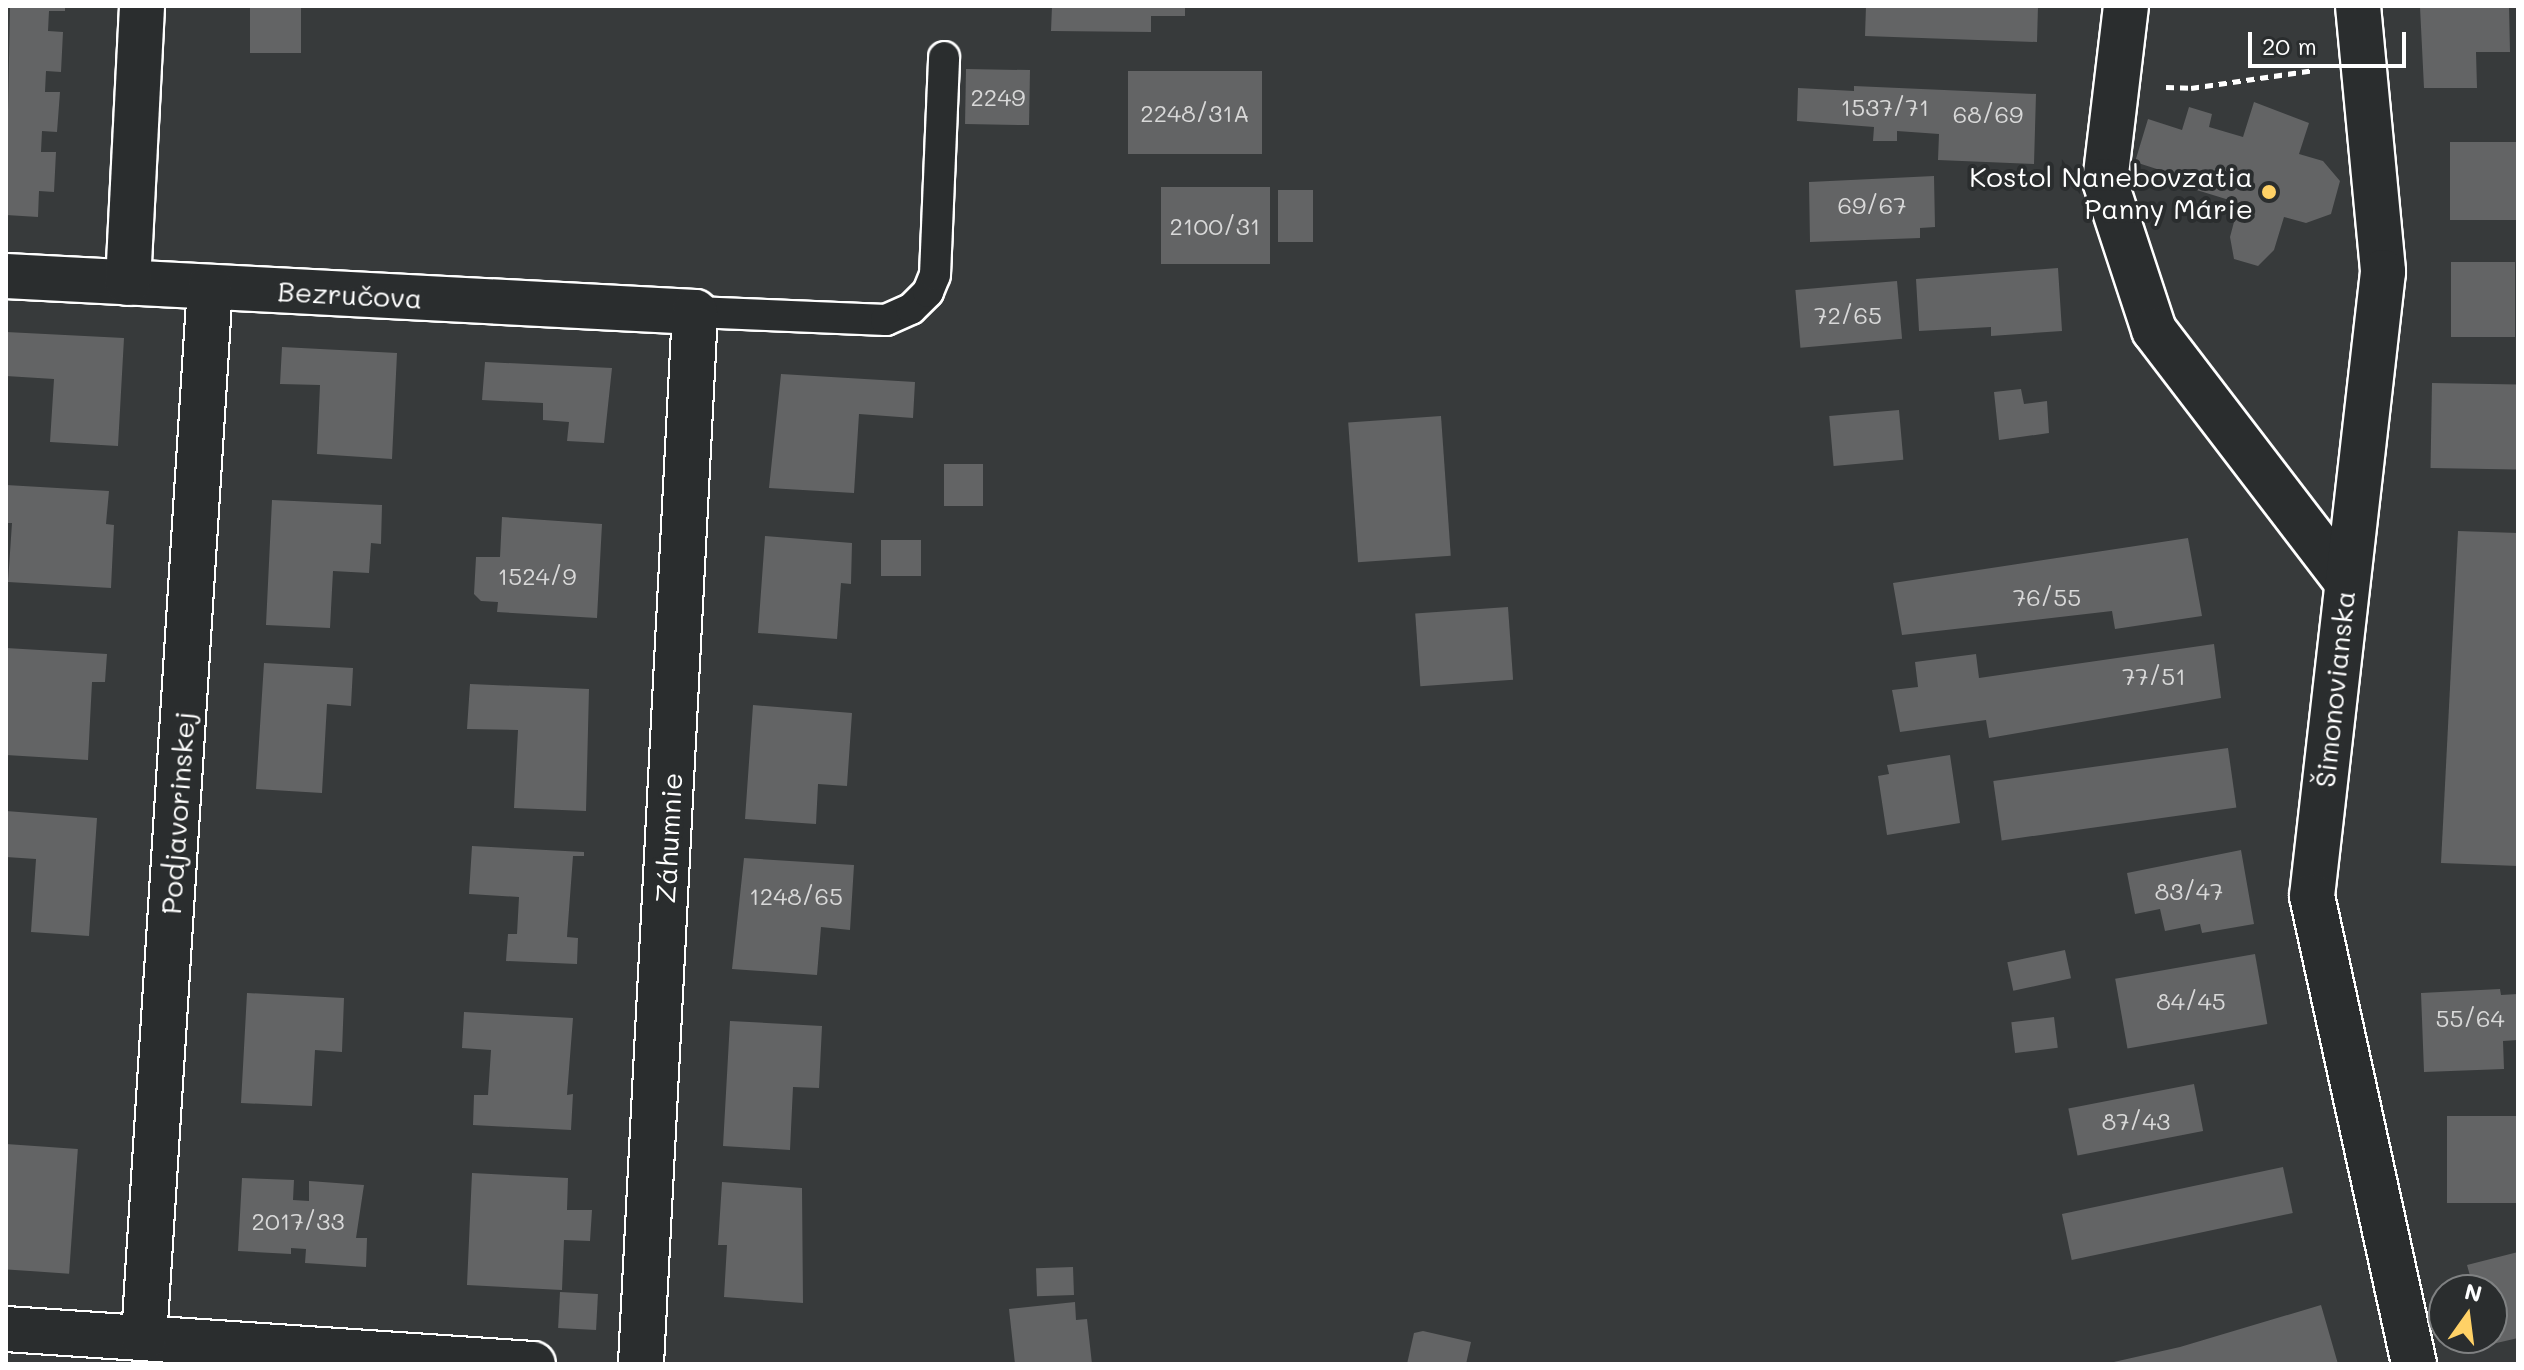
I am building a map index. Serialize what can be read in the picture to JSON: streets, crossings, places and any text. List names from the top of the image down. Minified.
{"streets":{"street":["Bezručova","Šimonovianska","Podjavorinskej","Záhumnie"]},"crossings":[["Bezručova","Podjavorinskej"],["Bezručova","Záhumnie"]],"places":["Kostol Nanebovzatia Panny Márie"],"house_numbers":["2249","1537/71","2248/31A","68/69","69/67","2100/31","72/65","1524/9","76/55","77/51","83/47","1248/65","84/45","55/64","87/43","2017/33"],"scale_bar":"20 m","north":"top"}
